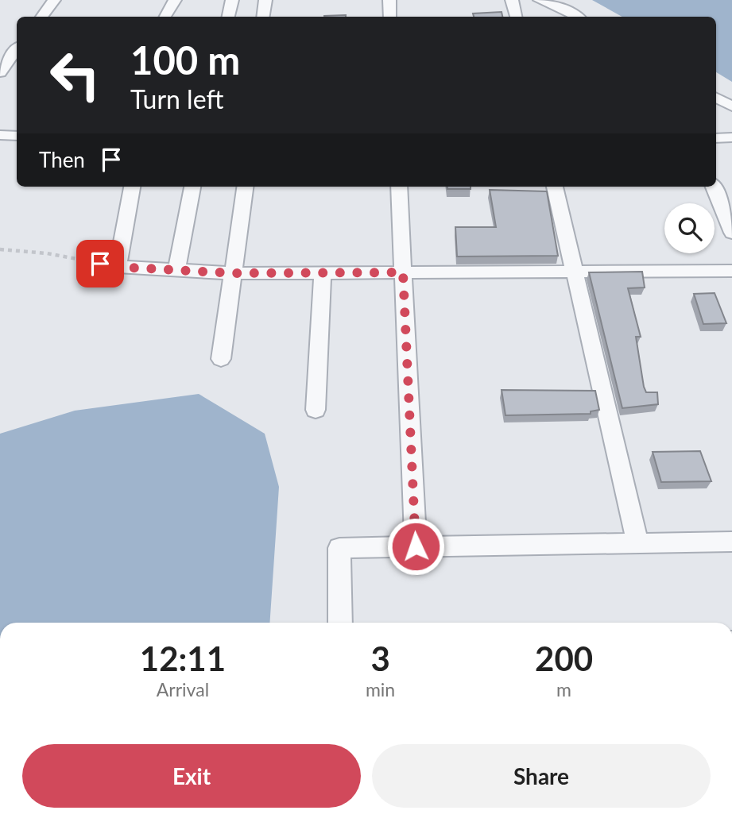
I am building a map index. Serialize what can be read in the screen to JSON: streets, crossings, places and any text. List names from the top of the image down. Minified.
{"page":{"turn":["100 m","Turn left"],"then":"Then","eta":["12:11","Arrival","3","min","200","m"],"buttons":["Exit","Share"]}}
